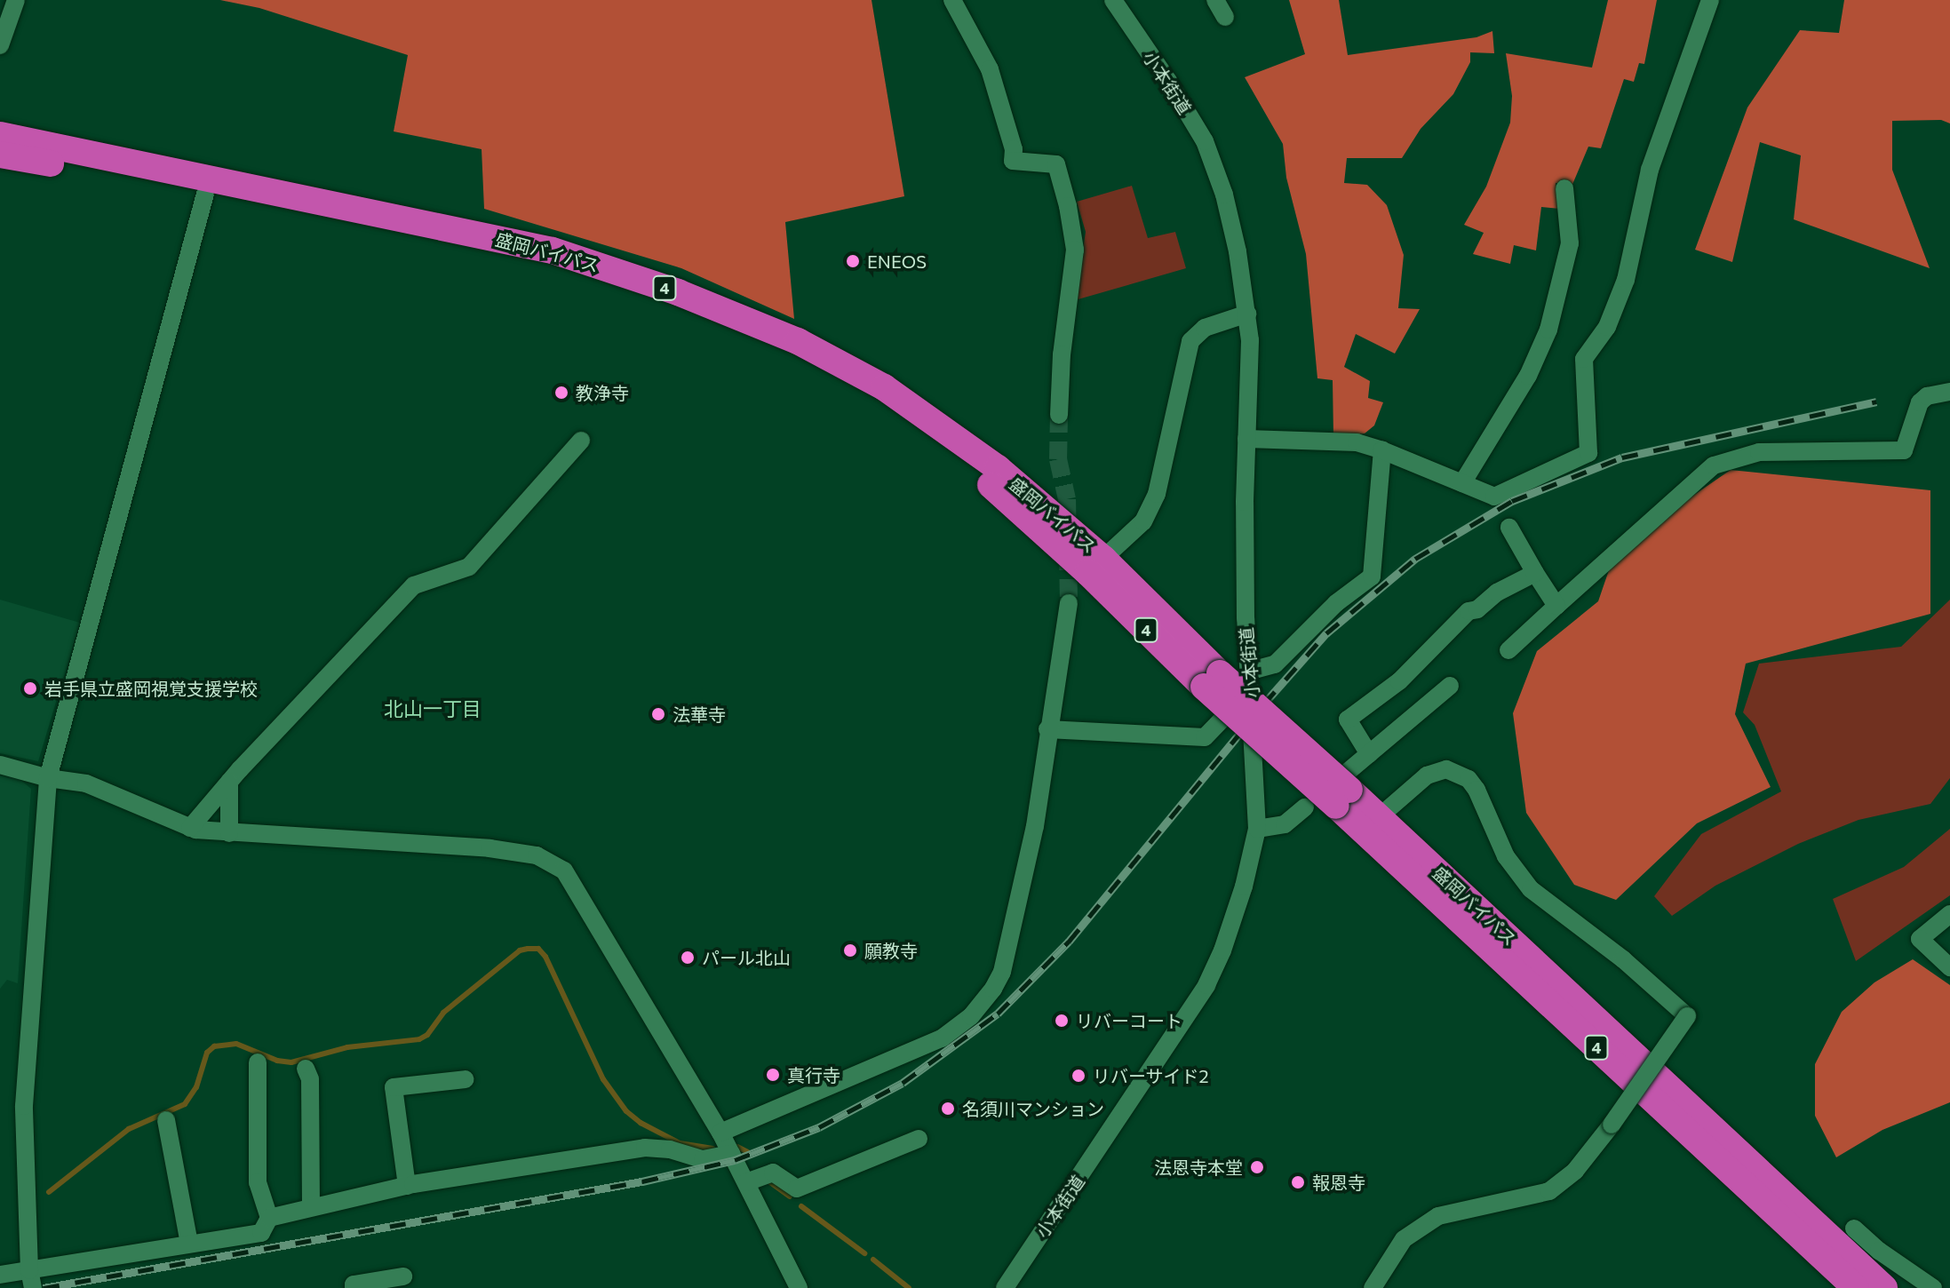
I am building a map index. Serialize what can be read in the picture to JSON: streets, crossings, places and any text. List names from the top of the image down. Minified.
{"streets":{"highway":["盛岡バイパス","4"],"street":["小本街道"]},"districts":["北山一丁目"],"places":["ENEOS","教浄寺","岩手県立盛岡視覚支援学校","法華寺","願教寺","パール北山","リバーコート","真行寺","リバーサイド2","名須川マンション","法恩寺本堂","報恩寺"]}
